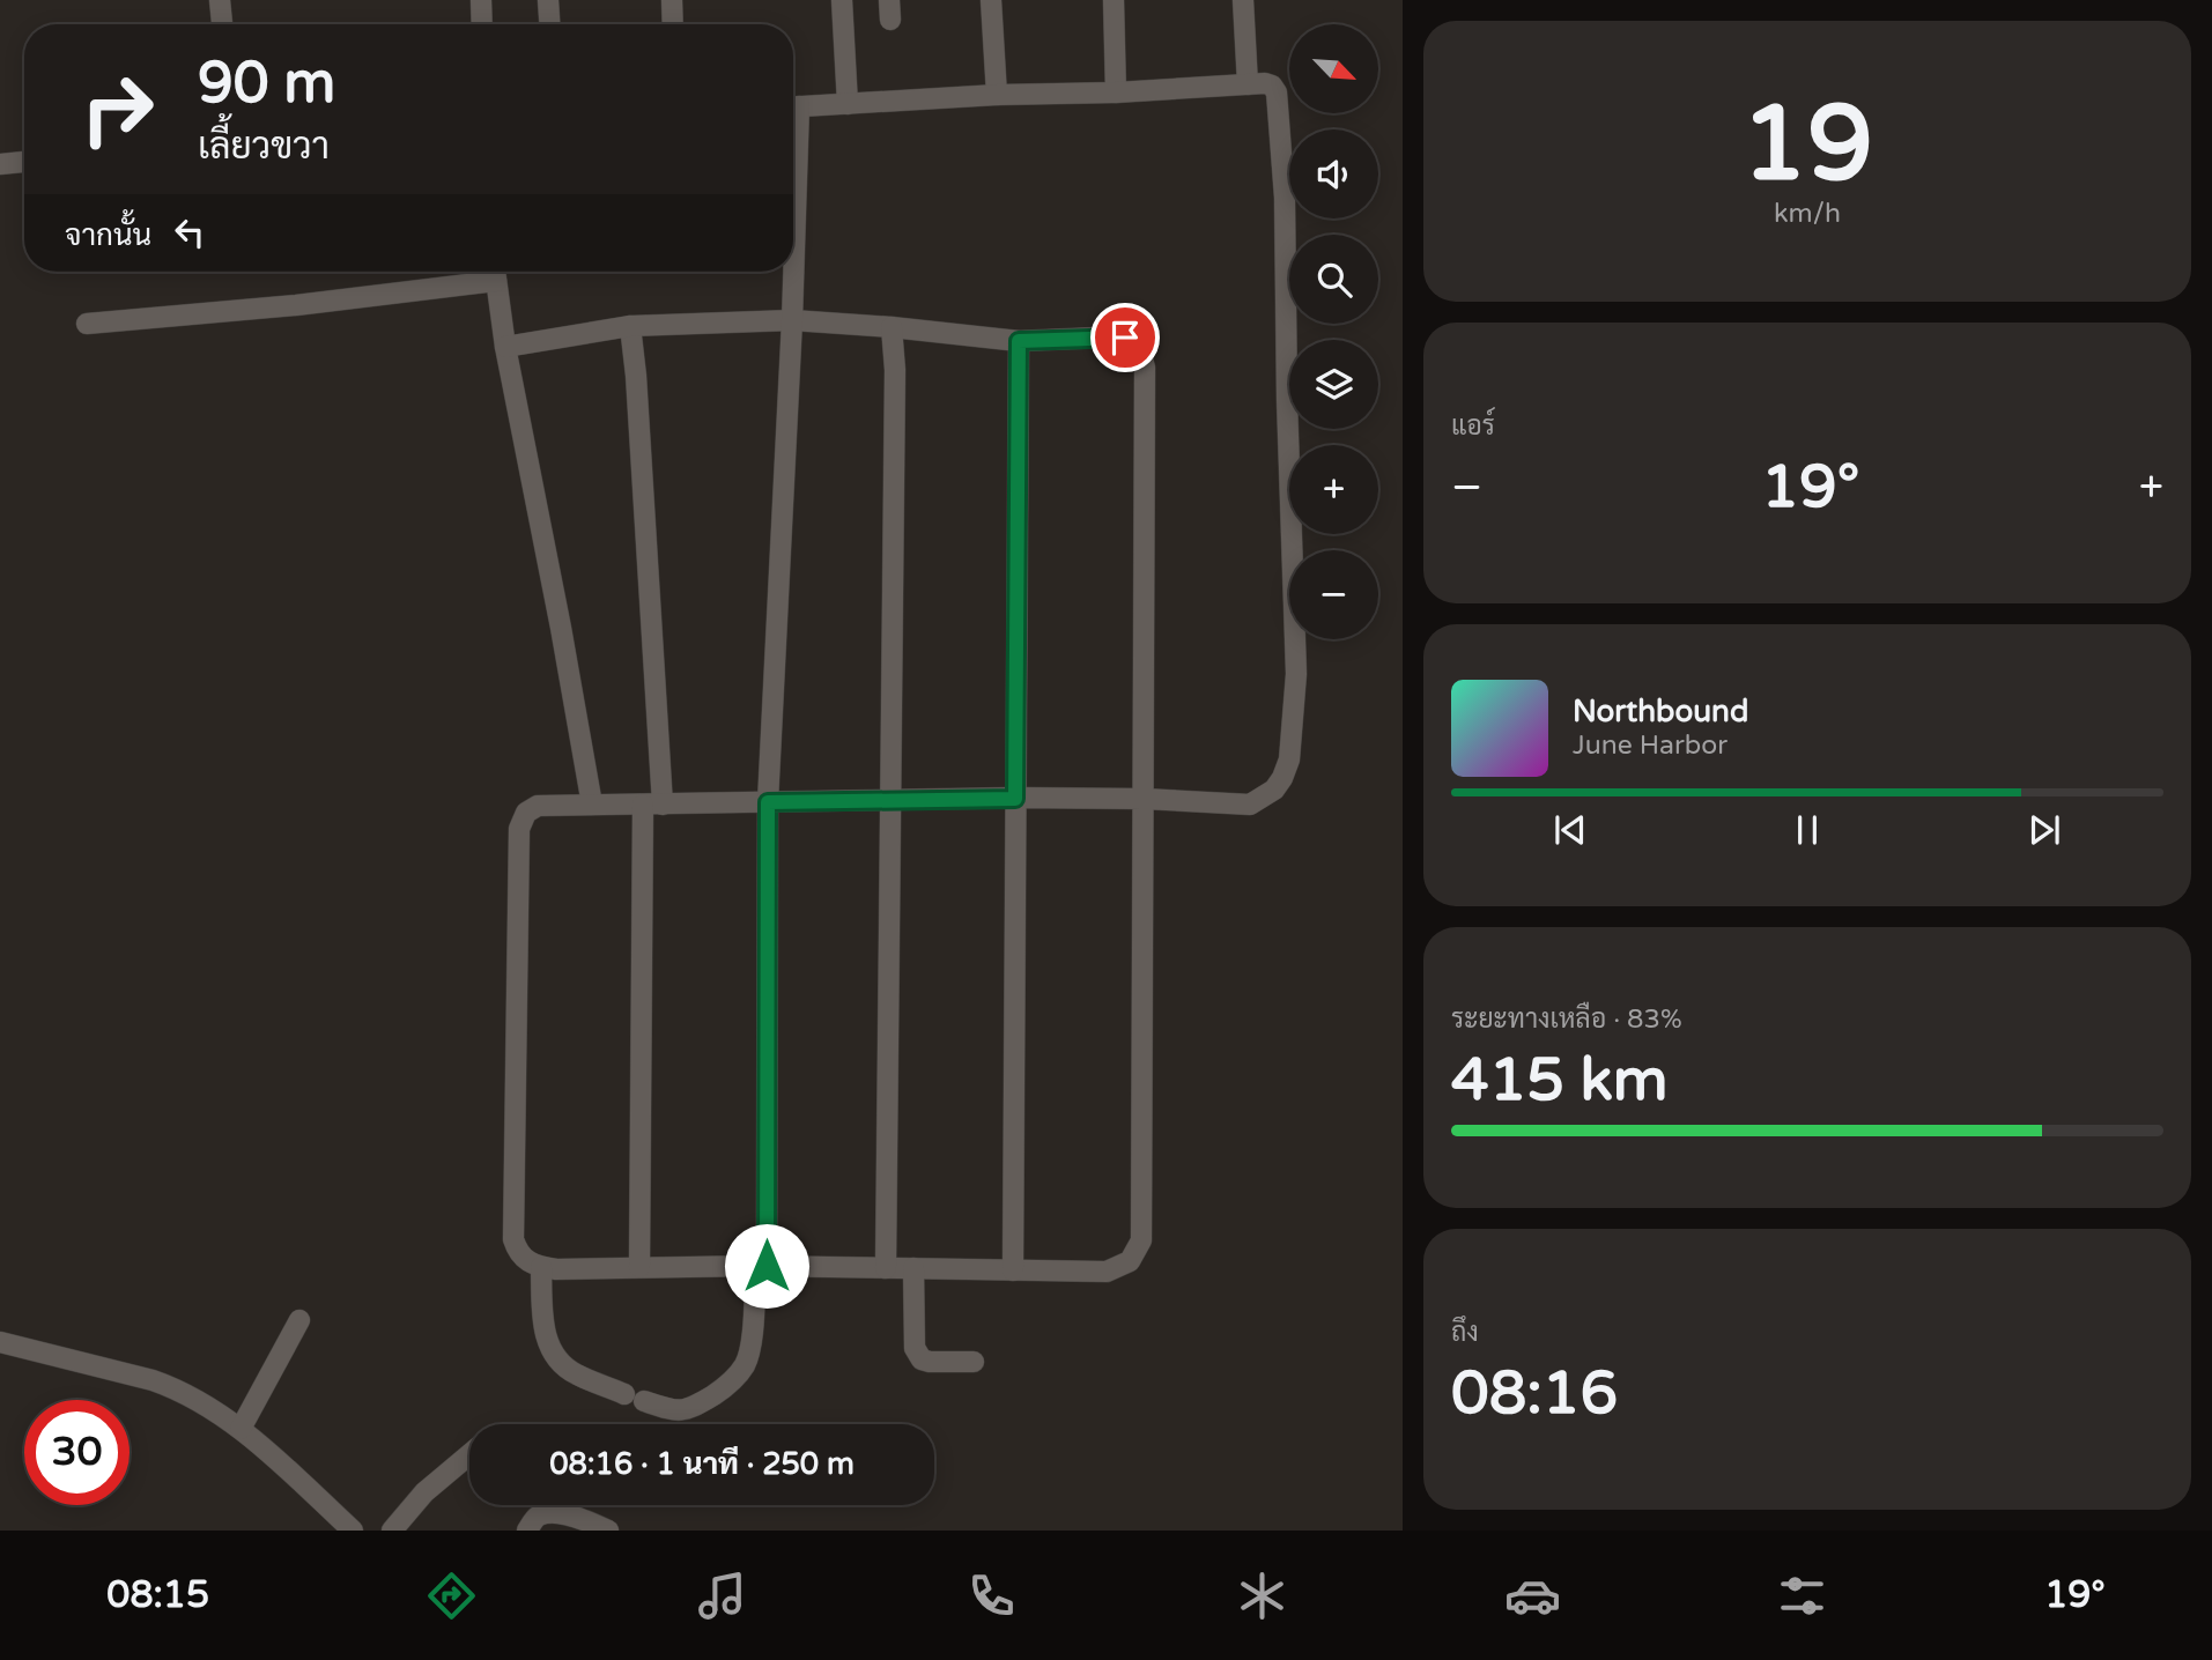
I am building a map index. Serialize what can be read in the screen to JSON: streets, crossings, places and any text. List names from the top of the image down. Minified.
{"north":"bottom right","page":{"tile":[["19","km/h"],"แอร์",["ระยะทางเหลือ · 83%","415 km"],["ถึง","08:16"]],"map_buttons":["+","−"],"turn":["90 m","เลี้ยวขวา"],"then":"จากนั้น","heat":["−","19°","+"],"song":["Northbound","June Harbor"],"limit":"30","trip":"08:16 · 1 นาที · 250 m","tabs":["08:15","19°"]}}
